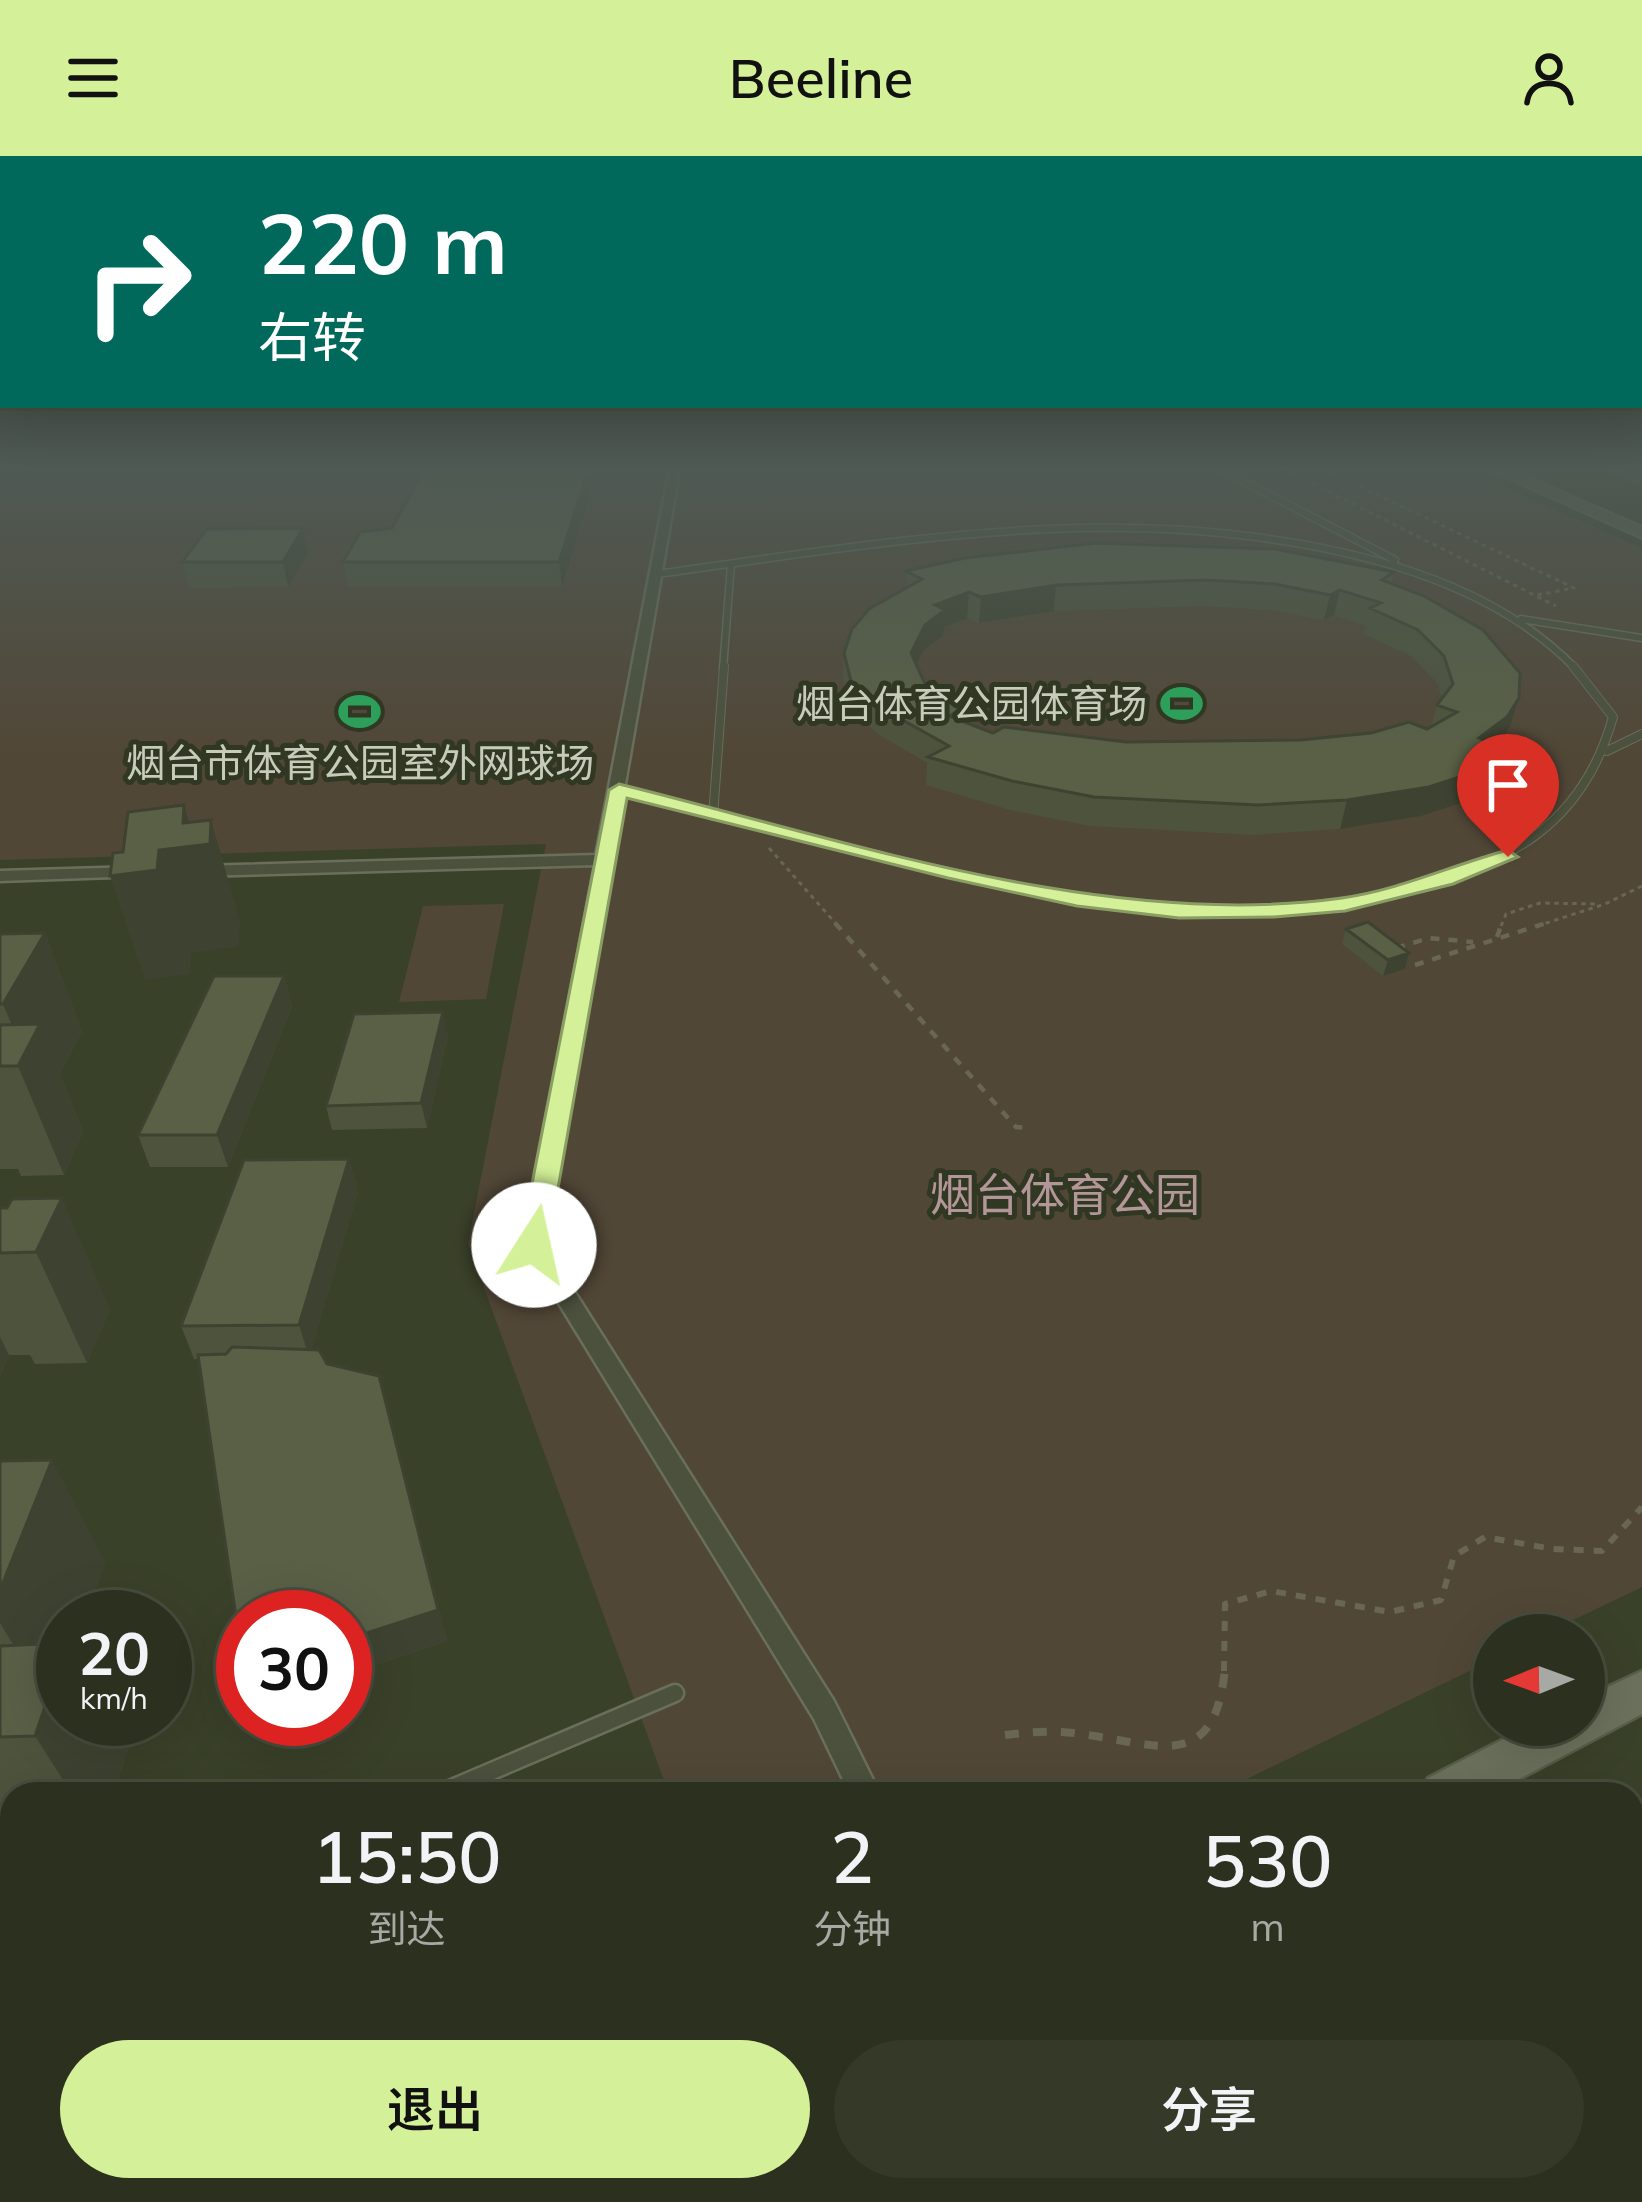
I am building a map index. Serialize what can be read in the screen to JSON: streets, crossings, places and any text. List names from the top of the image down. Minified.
{"parks":["烟台体育公园"],"places":{"sports":["烟台体育公园体育场","烟台市体育公园室外网球场"]},"north":"left","page":{"header":"Beeline","turn":["220 m","右转"],"speed":"20 km/h","limit":"30","eta":["15:50","到达","2","分钟","530","m"],"buttons":["退出","分享"]}}
